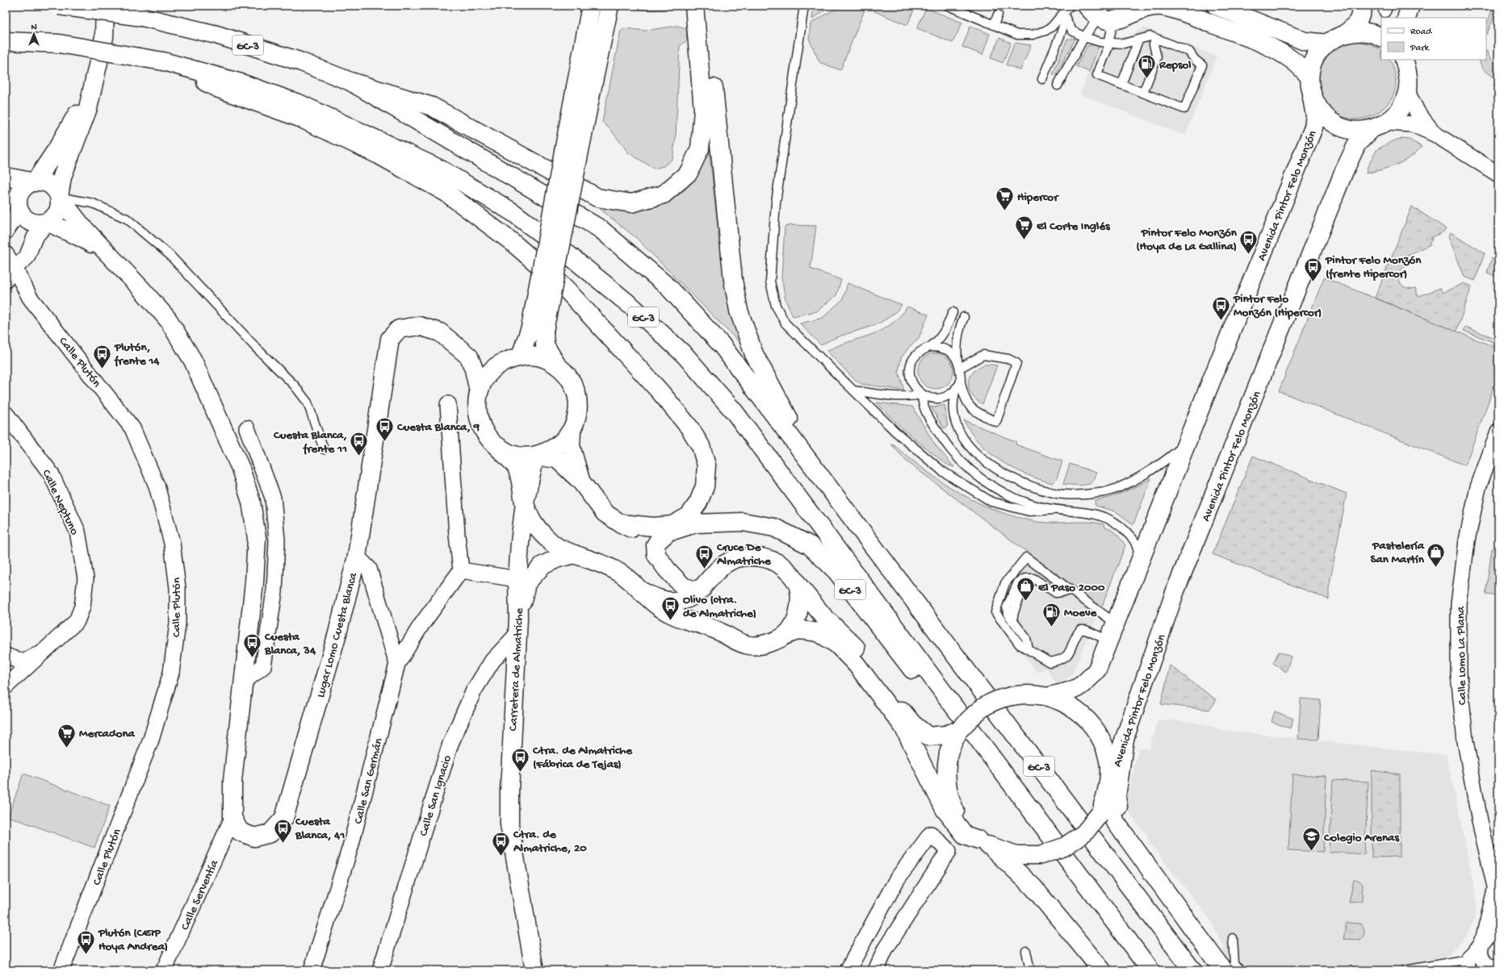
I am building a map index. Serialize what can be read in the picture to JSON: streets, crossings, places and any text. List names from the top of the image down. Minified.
{"streets":{"main road":["GC-3","Avenida Pintor Felo Monzón","Lugar Lomo Cuesta Blanca","Carretera de Almatriche"],"street":["Calle Plutón","Calle Neptuno","Calle Lomo La Plana","Calle San Germán","Calle San Ignacio","Calle Serventía"]},"crossings":[["Lugar Lomo Cuesta Blanca","Calle Serventía"],["Carretera de Almatriche","Calle San Ignacio"]],"places":{"fuel station":["Repsol","Moeve"],"supermarket":["Hipercor","El Corte Inglés","Mercadona"],"bus stop":["Pintor Felo Monzón (Hoya de La Gallina)","Pintor Felo Monzón (frente Hipercor)","Pintor Felo Monzón (Hipercor)","Plutón, frente 14","Cuesta Blanca, 9","Cuesta Blanca, frente 11","Cruce De Almatriche","Olivo (ctra. de Almatriche)","Cuesta Blanca, 34","Ctra. de Almatriche (Fábrica de Tejas)","Cuesta Blanca, 41","Ctra. de Almatriche, 20","Plutón (CEIP Hoya Andrea)"],"shop":["Pastelería San Martín","El Paso 2000"],"school or university":["Colegio Arenas"]},"legend":["Road","Park"],"north":"top"}
